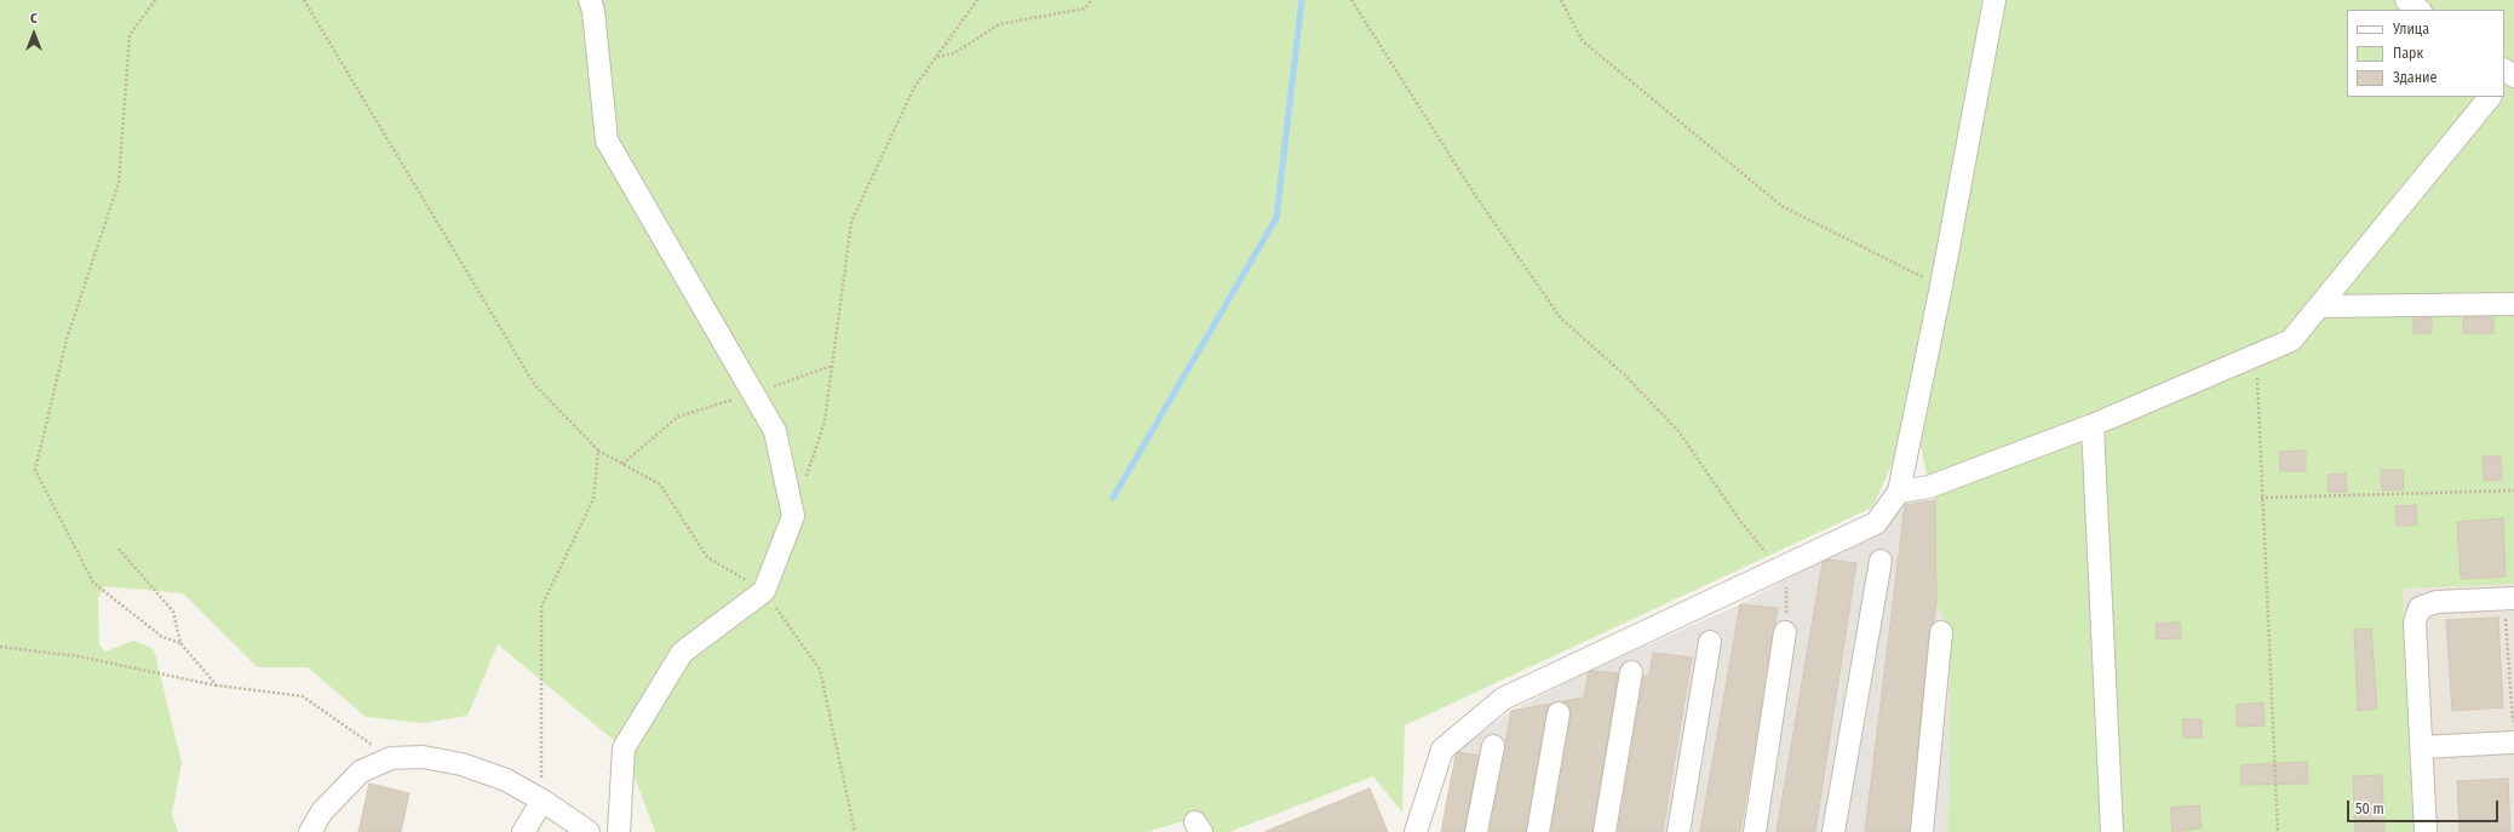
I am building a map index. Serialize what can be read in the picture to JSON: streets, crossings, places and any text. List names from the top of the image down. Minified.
{"legend":["Улица","Парк","Здание"],"scale_bar":"50 m","north":"top"}
